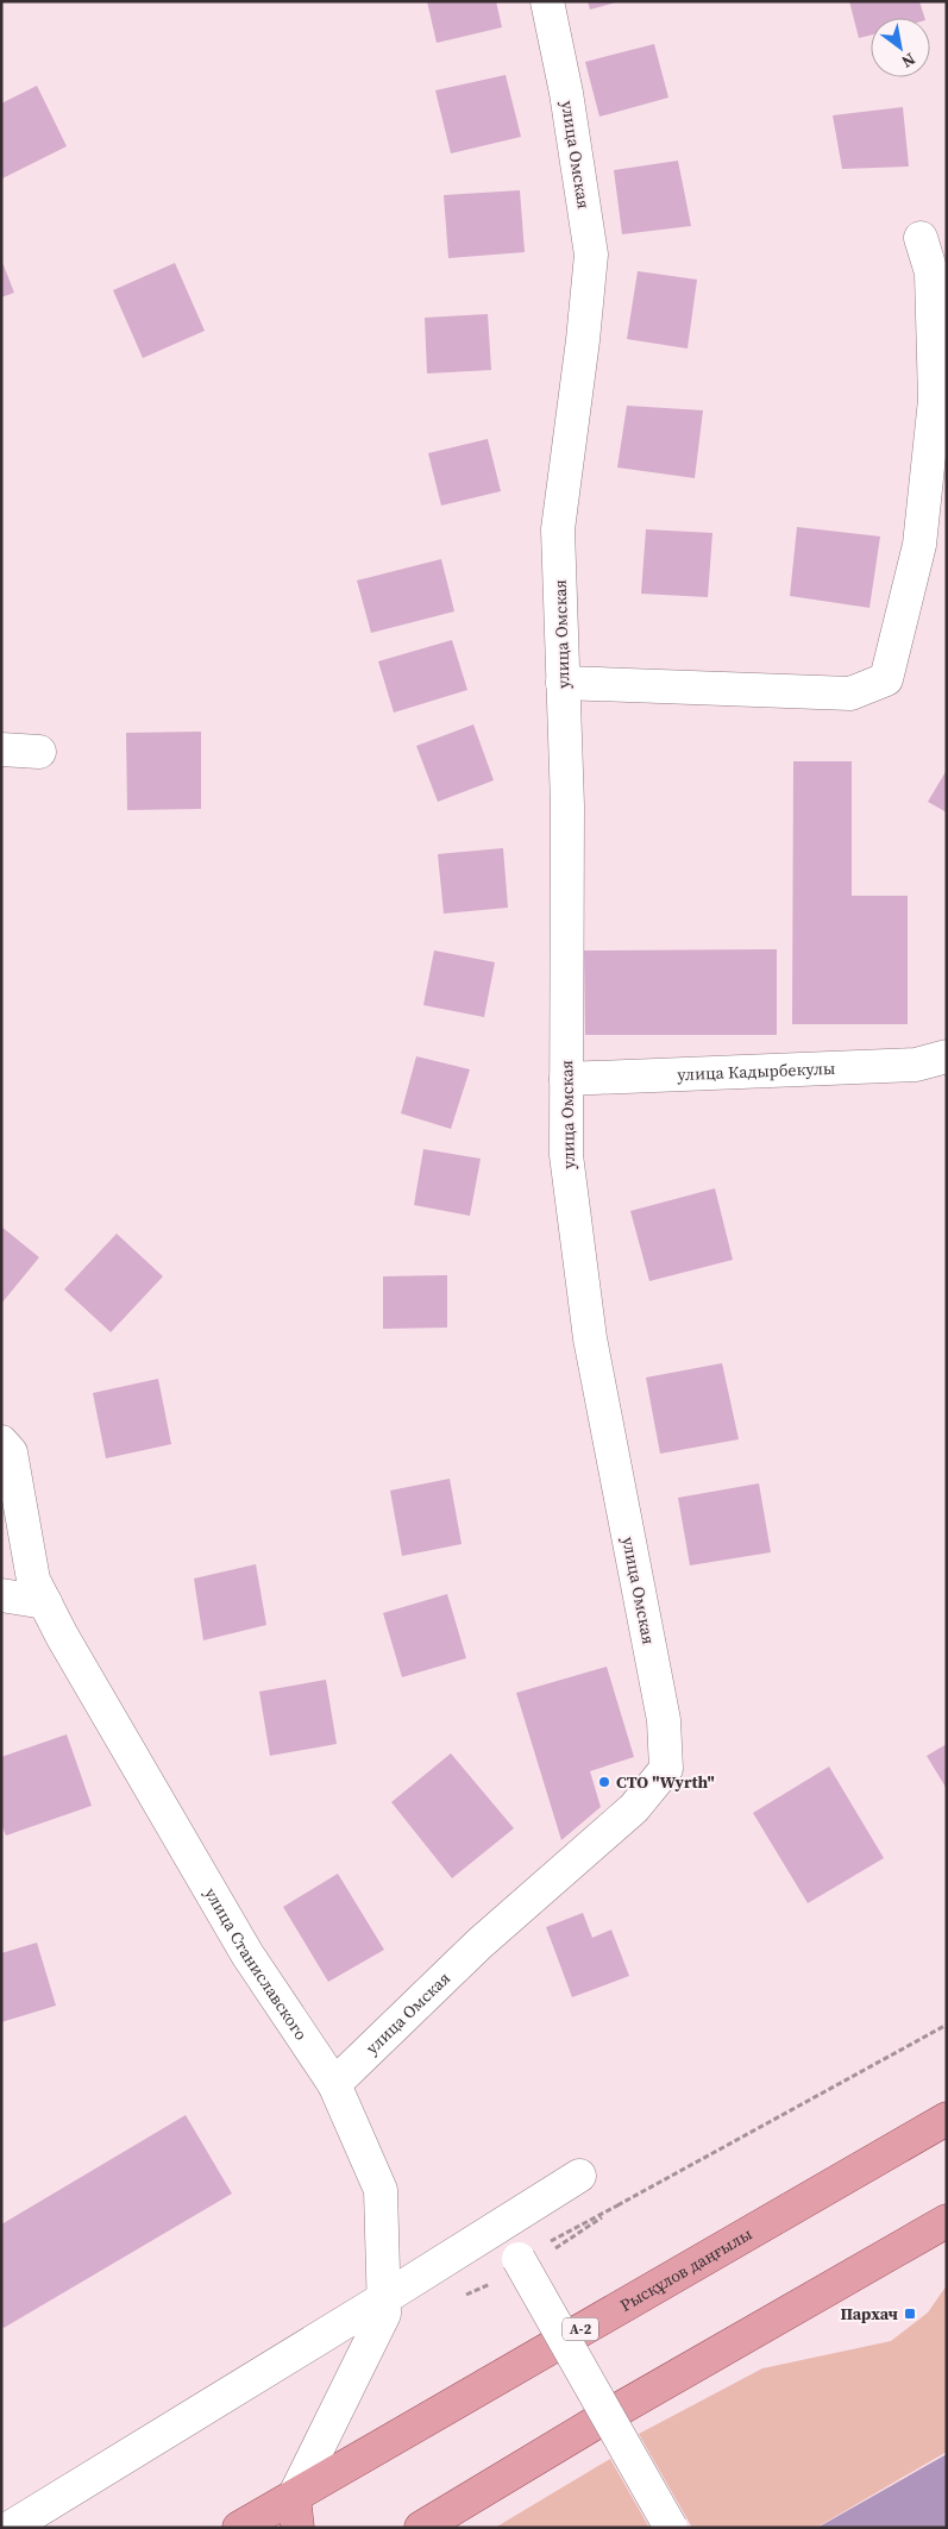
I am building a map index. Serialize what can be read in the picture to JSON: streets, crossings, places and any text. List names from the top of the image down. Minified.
{"streets":{"main road":["Рысқұлов даңғылы","A-2"],"street":["улица Омская","улица Кадырбекулы","улица Станиславского"]},"crossings":[["улица Омская","улица Кадырбекулы"],["улица Омская","улица Станиславского"],["улица Станиславского","Рысқұлов даңғылы"]],"places":{"other":["СТО \"Wyrth\""],"transit":["Пархач"]},"north":"bottom right"}
